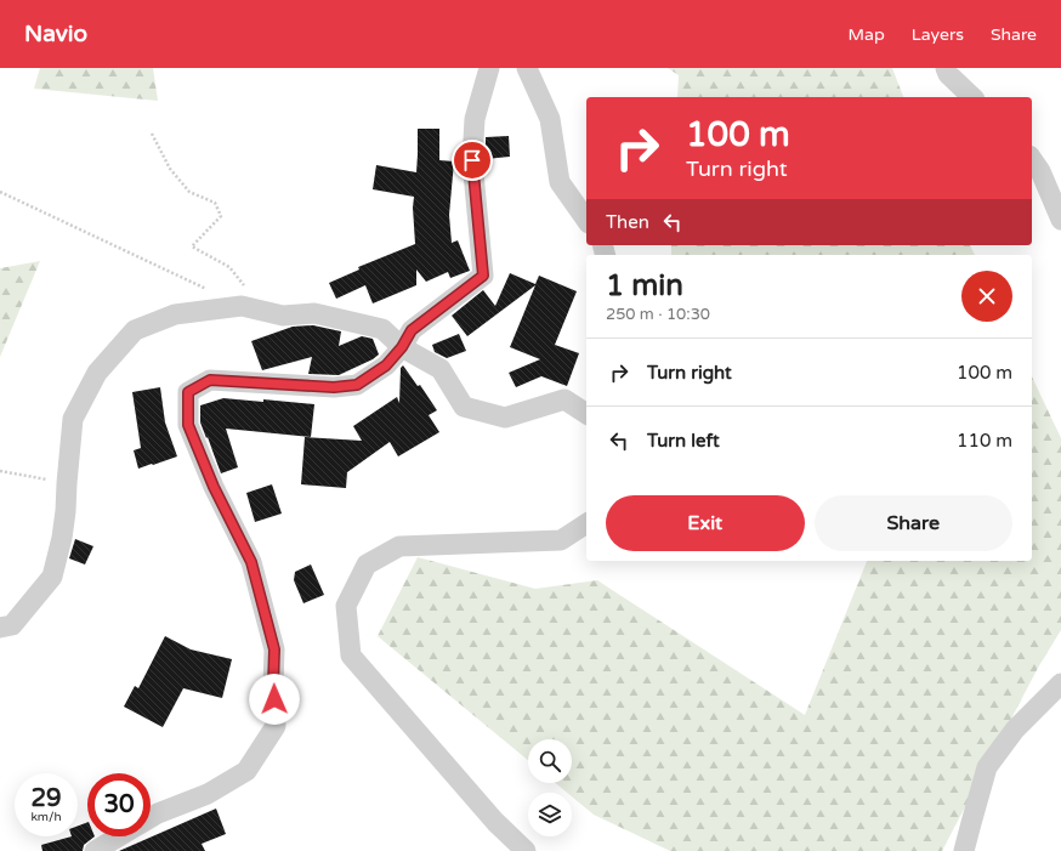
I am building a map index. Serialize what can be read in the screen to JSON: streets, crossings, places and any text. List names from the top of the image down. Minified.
{"page":{"header":"Navio","nav":["Map","Layers","Share"],"turn":["100 m","Turn right"],"then":"Then","heading":["1 min","250 m · 10:30"],"list":[{"name":"Turn right","value":"100 m"},{"name":"Turn left","value":"110 m"}],"buttons":["Exit","Share"],"speed":"29 km/h","limit":"30"}}
